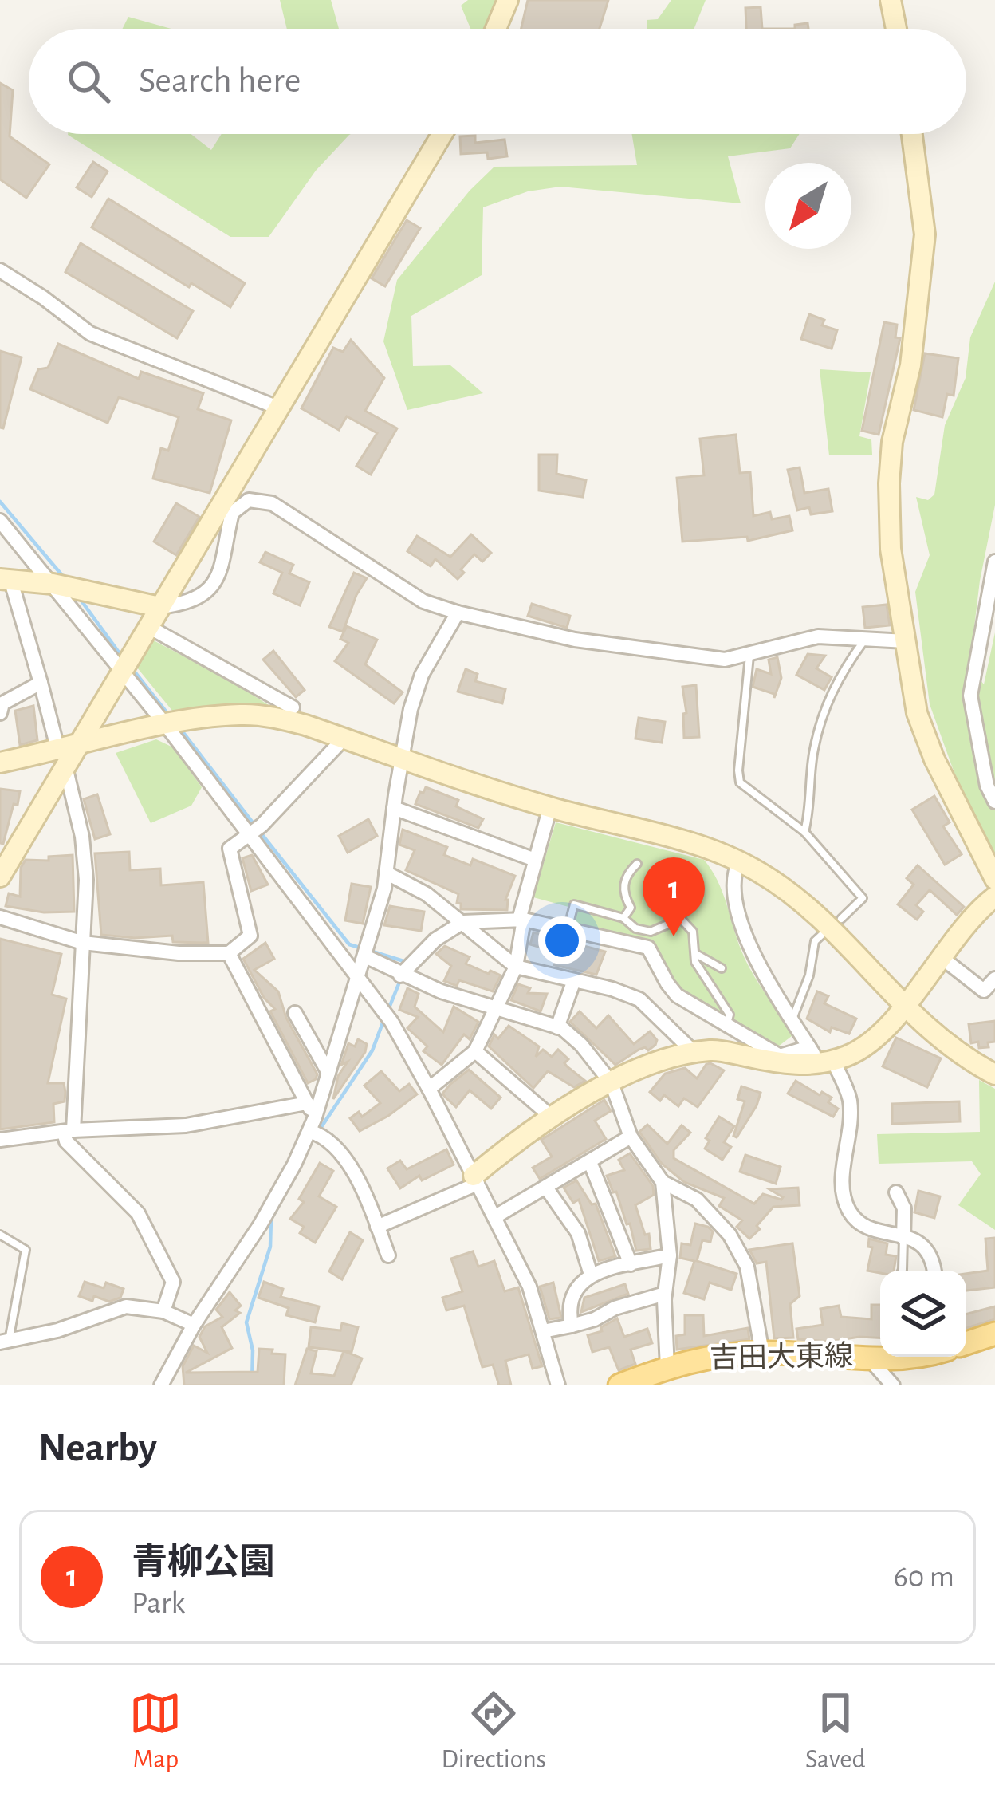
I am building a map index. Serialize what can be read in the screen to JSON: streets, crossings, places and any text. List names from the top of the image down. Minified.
{"streets":{"main road":["吉田大東線"]},"north":"bottom left","page":{"search":"Search here","pins":"1","heading":"Nearby","list":[{"mark":"1","name":"青柳公園","note":"Park","value":"60 m"}],"nav":["Map","Directions","Saved"]}}
